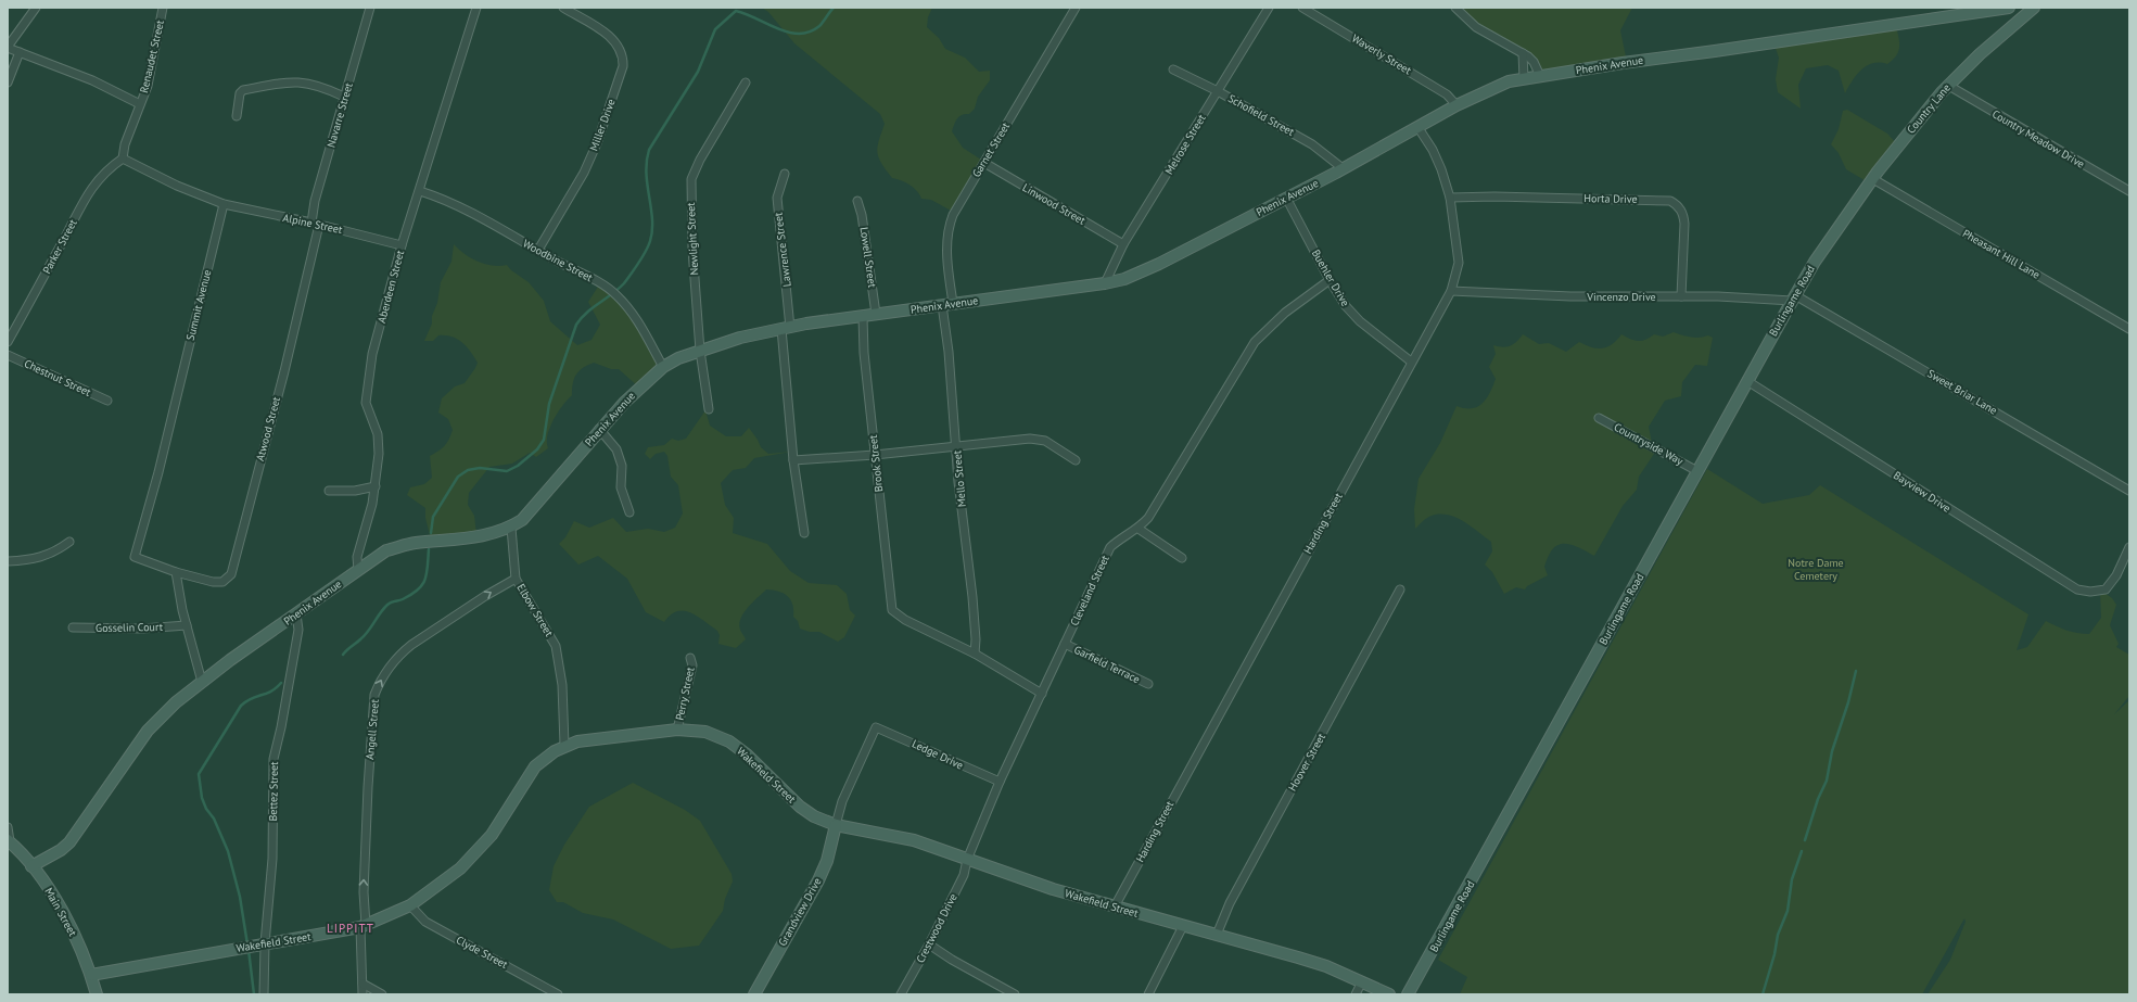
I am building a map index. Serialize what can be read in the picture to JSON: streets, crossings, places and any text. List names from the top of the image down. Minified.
{"streets":{"street":["Waverly Street","Renaudet Street","Phenix Avenue","Country Lane","Navarre Street","Schofield Street","Miller Drive","Country Meadow Drive","Melrose Street","Garnet Street","Horta Drive","Linwood Street","Alpine Street","Newlight Street","Parker Street","Lawrence Street","Pheasant Hill Lane","Lowell Street","Woodbine Street","Buehler Drive","Aberdeen Street","Vincenzo Drive","Burlingame Road","Summit Avenue","Chestnut Street","Sweet Briar Lane","Atwood Street","Countryside Way","Brook Street","Mello Street","Bayview Drive","Harding Street","Cleveland Street","Elbow Street","Gosselin Court","Garfield Terrace","Perry Street","Angell Street","Ledge Drive","Hoover Street","Wakefield Street","Bettez Street","Main Street","Grandview Drive","Crestwood Drive","Clyde Street"]},"crossings":[["Waverly Street","Phenix Avenue"],["Phenix Avenue","Schofield Street"],["Phenix Avenue","Melrose Street"],["Phenix Avenue","Garnet Street"],["Phenix Avenue","Newlight Street"],["Phenix Avenue","Lawrence Street"],["Phenix Avenue","Lowell Street"],["Phenix Avenue","Woodbine Street"],["Phenix Avenue","Buehler Drive"],["Phenix Avenue","Aberdeen Street"],["Phenix Avenue","Brook Street"],["Phenix Avenue","Mello Street"],["Phenix Avenue","Harding Street"],["Phenix Avenue","Elbow Street"],["Phenix Avenue","Bettez Street"],["Phenix Avenue","Main Street"],["Country Lane","Country Meadow Drive"],["Country Lane","Pheasant Hill Lane"],["Country Lane","Burlingame Road"],["Navarre Street","Alpine Street"],["Navarre Street","Atwood Street"],["Schofield Street","Melrose Street"],["Miller Drive","Woodbine Street"],["Melrose Street","Linwood Street"],["Garnet Street","Linwood Street"],["Garnet Street","Mello Street"],["Horta Drive","Vincenzo Drive"],["Horta Drive","Harding Street"],["Alpine Street","Aberdeen Street"],["Alpine Street","Summit Avenue"],["Alpine Street","Atwood Street"],["Woodbine Street","Aberdeen Street"],["Buehler Drive","Harding Street"],["Buehler Drive","Cleveland Street"],["Vincenzo Drive","Burlingame Road"],["Vincenzo Drive","Sweet Briar Lane"],["Vincenzo Drive","Harding Street"],["Burlingame Road","Sweet Briar Lane"],["Burlingame Road","Countryside Way"],["Burlingame Road","Bayview Drive"],["Summit Avenue","Atwood Street"],["Brook Street","Mello Street"],["Harding Street","Wakefield Street"],["Cleveland Street","Garfield Terrace"],["Cleveland Street","Ledge Drive"],["Cleveland Street","Wakefield Street"],["Cleveland Street","Crestwood Drive"],["Elbow Street","Angell Street"],["Elbow Street","Wakefield Street"],["Perry Street","Wakefield Street"],["Angell Street","Wakefield Street"],["Ledge Drive","Wakefield Street"],["Ledge Drive","Grandview Drive"],["Hoover Street","Wakefield Street"],["Wakefield Street","Bettez Street"],["Wakefield Street","Main Street"],["Wakefield Street","Grandview Drive"],["Wakefield Street","Crestwood Drive"],["Wakefield Street","Clyde Street"]],"one_way":["Angell Street"],"districts":["LIPPITT"],"parks":["Notre Dame Cemetery"]}
